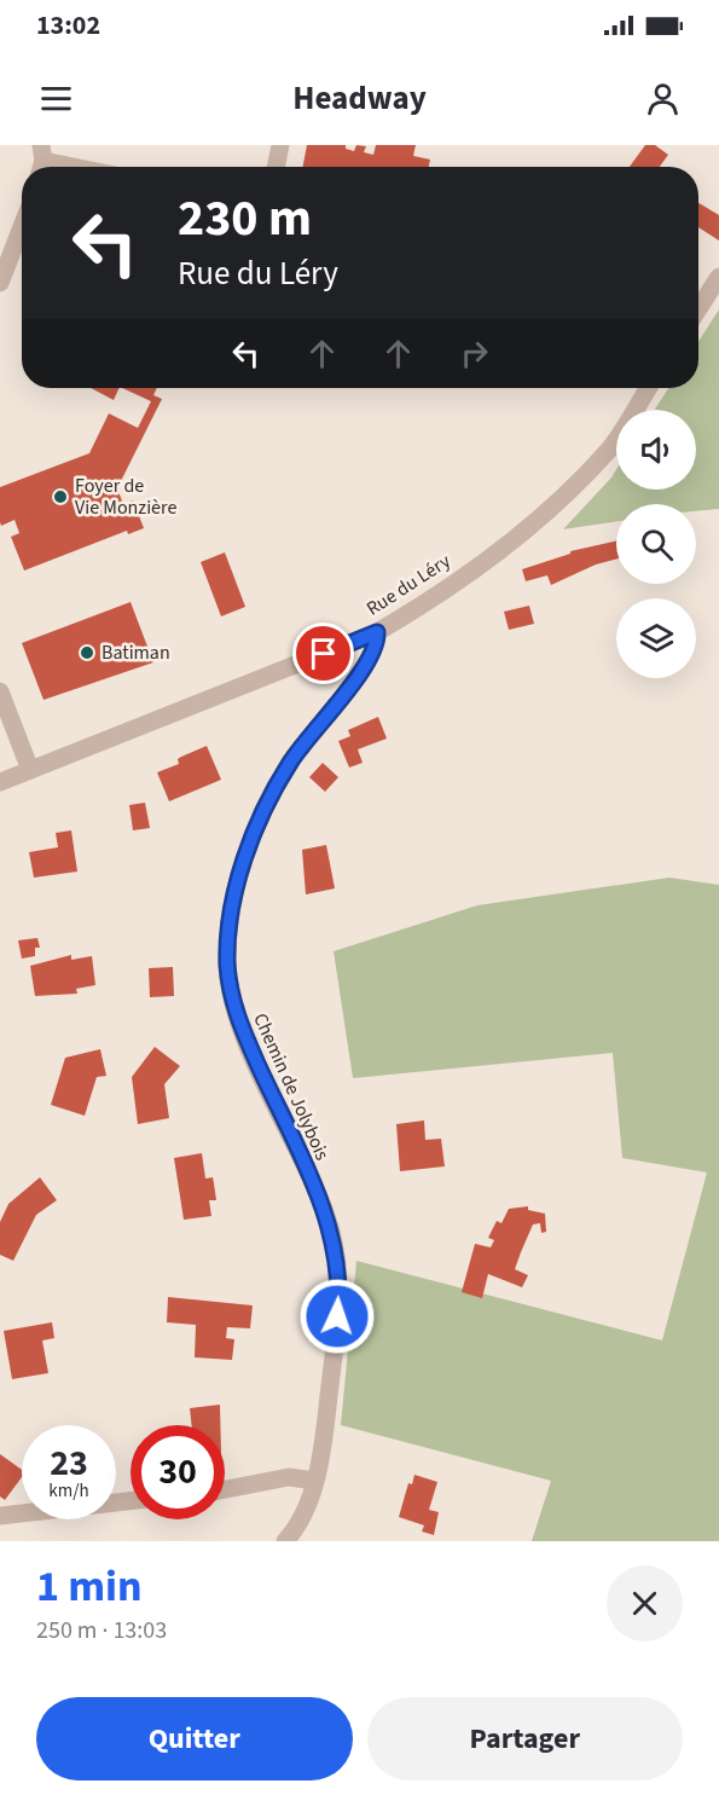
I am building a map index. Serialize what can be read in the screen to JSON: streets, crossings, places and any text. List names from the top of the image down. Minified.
{"streets":{"street":["Rue du Léry","Chemin de Jolybois"]},"crossings":[["Rue du Léry","Chemin de Jolybois"]],"places":["Foyer de Vie Monzière","Batiman"],"page":{"status":"13:02","header":"Headway","turn":["230 m","Rue du Léry"],"speed":"23 km/h","limit":"30","heading":["1 min","250 m · 13:03"],"buttons":["Quitter","Partager"]}}
